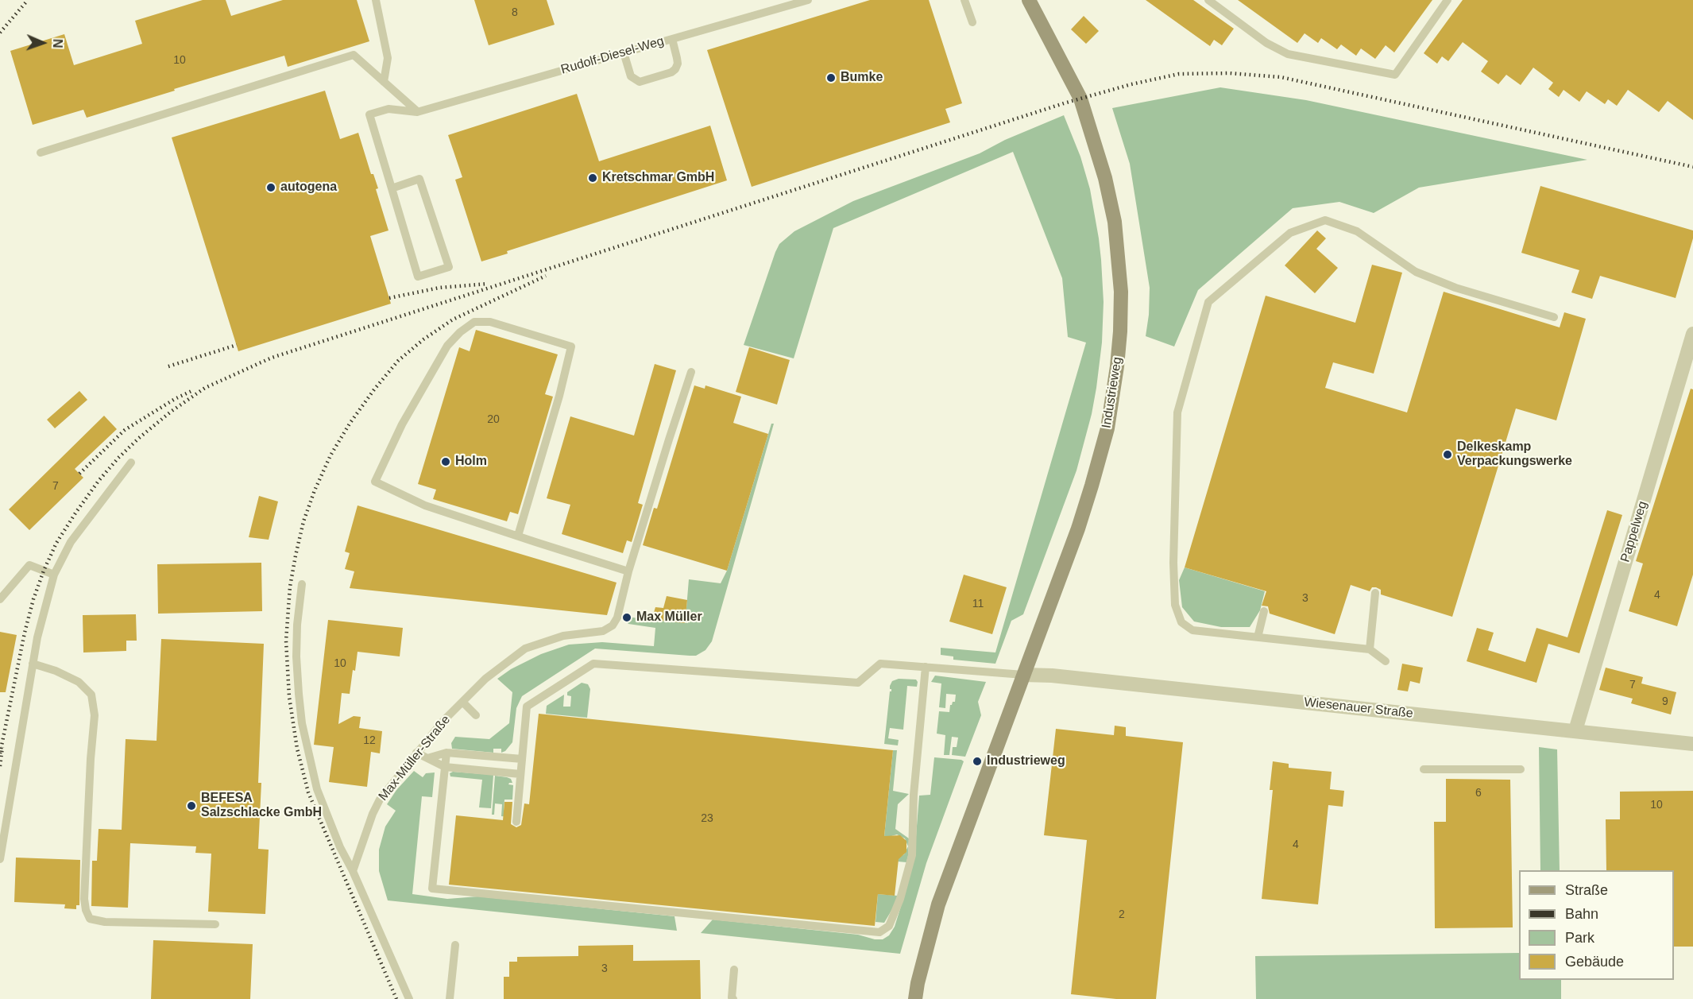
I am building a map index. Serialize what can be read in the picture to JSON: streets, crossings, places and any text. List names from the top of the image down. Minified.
{"streets":{"street":["Industrieweg","Pappelweg","Wiesenauer Straße"],"lane":["Rudolf-Diesel-Weg","Max-Müller-Straße"]},"crossings":[["Industrieweg","Wiesenauer Straße"],["Pappelweg","Wiesenauer Straße"]],"places":["Bumke","Kretschmar GmbH","autogena","Delkeskamp Verpackungswerke","Holm","Max Müller","Industrieweg","BEFESA Salzschlacke GmbH"],"house_numbers":["8","10","20","7","4","3","11","10","7","9","12","6","10","23","4","2","3"],"legend":["Straße","Bahn","Park","Gebäude"],"north":"right"}
